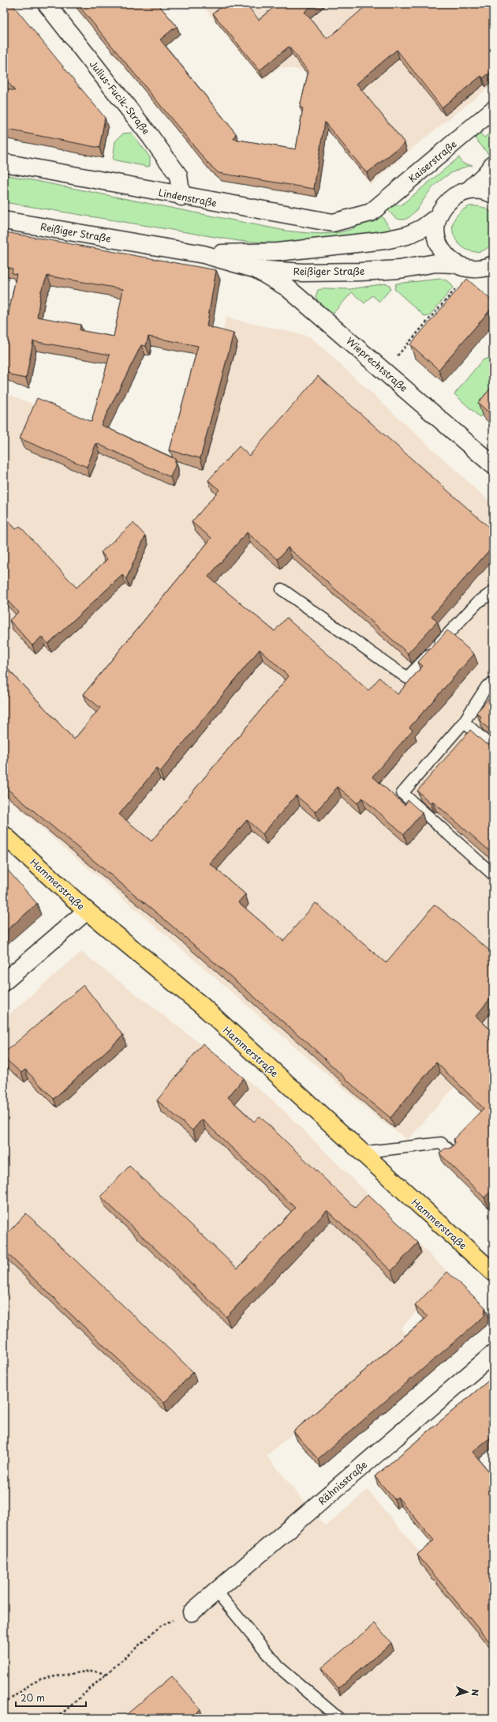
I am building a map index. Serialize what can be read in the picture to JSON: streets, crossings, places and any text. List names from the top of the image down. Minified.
{"streets":{"main road":["Hammerstraße"],"street":["Julius-Fucik-Straße","Kaiserstraße","Lindenstraße","Reißiger Straße","Wieprechtstraße","Rähnisstraße"]},"crossings":[["Julius-Fucik-Straße","Lindenstraße"],["Kaiserstraße","Lindenstraße"],["Reißiger Straße","Wieprechtstraße"]],"scale_bar":"20 m","north":"right"}
